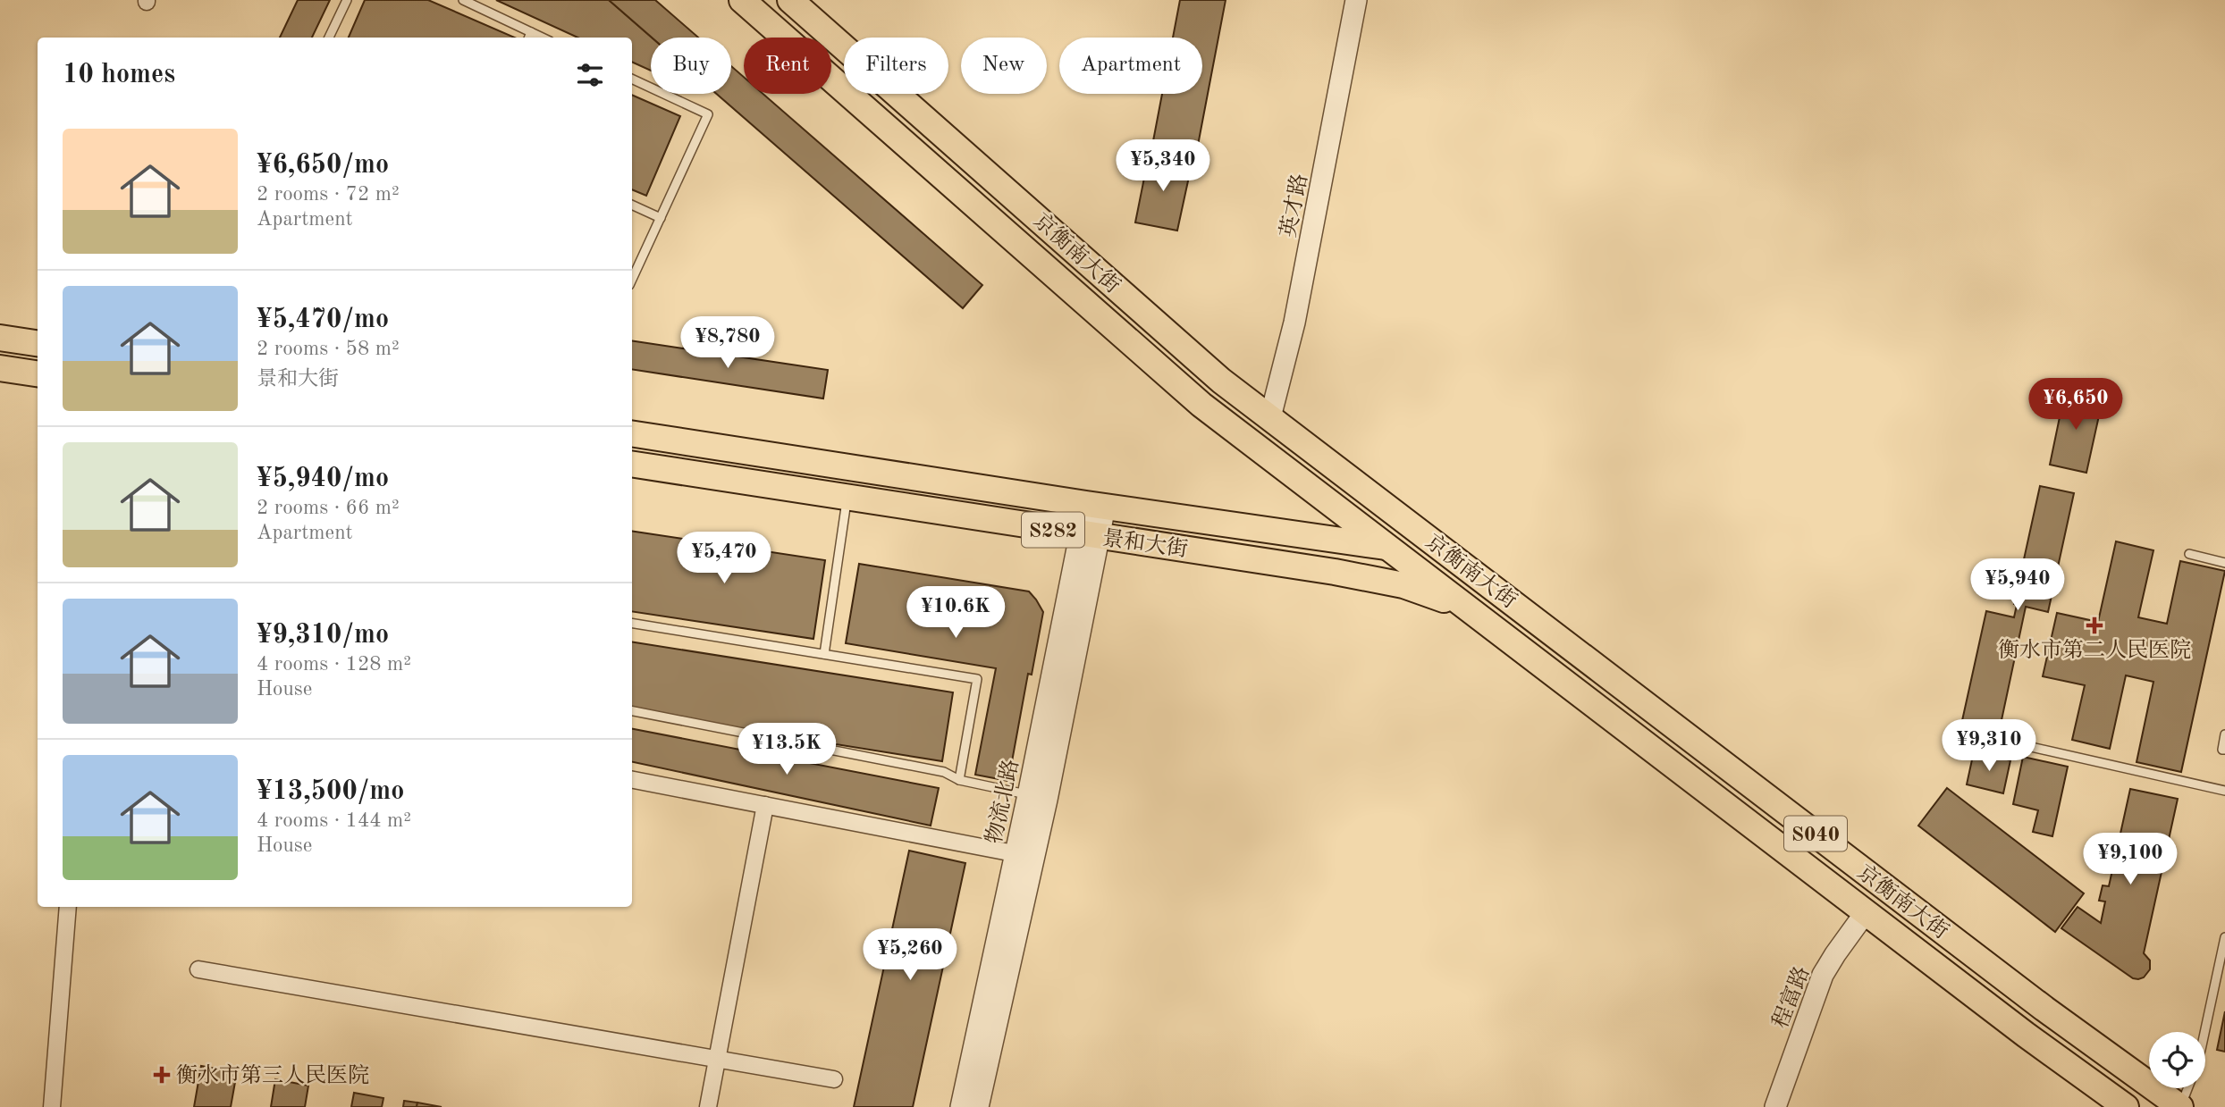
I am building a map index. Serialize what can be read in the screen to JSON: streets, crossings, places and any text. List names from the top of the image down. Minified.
{"streets":{"main road":["京衡南大街","S282","景和大街","S040"],"street":["英才路","物流北路","程富路"]},"crossings":[["英才路","京衡南大街"],["京衡南大街","景和大街"],["京衡南大街","程富路"],["景和大街","物流北路"]],"places":{"health":["衡水市第二人民医院","衡水市第三人民医院"]},"page":{"chip":["Buy","Rent","Filters","New","Apartment"],"heading":"10 homes","list":[{"name":"¥6,650/mo","note":"2 rooms · 72 m² · Apartment"},{"name":"¥5,470/mo","note":"2 rooms · 58 m² · 景和大街"},{"name":"¥5,940/mo","note":"2 rooms · 66 m² · Apartment"},{"name":"¥9,310/mo","note":"4 rooms · 128 m² · House"},{"name":"¥13,500/mo","note":"4 rooms · 144 m² · House"}],"price":["¥5,340","¥8,780","¥6,650","¥5,470","¥5,940","¥10.6K","¥9,310","¥13.5K","¥9,100","¥5,260"]}}
